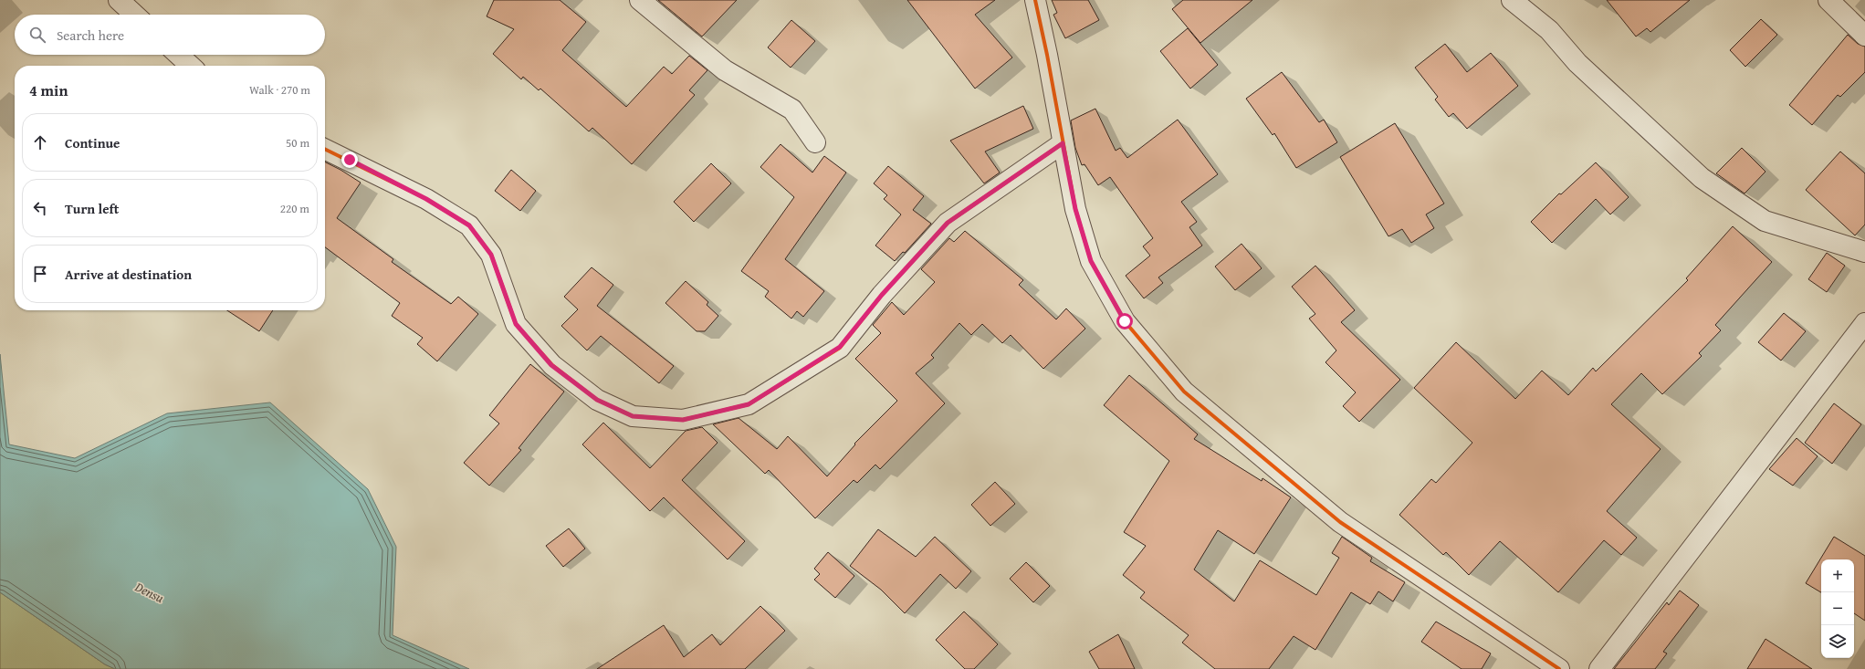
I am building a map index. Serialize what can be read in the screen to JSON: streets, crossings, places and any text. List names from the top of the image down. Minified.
{"water":["Densu"],"page":{"search":"Search here","heading":["4 min","Walk · 270 m"],"list":[["Continue","50 m"],["Turn left","220 m"],"Arrive at destination"],"map_buttons":["+","−"]}}
